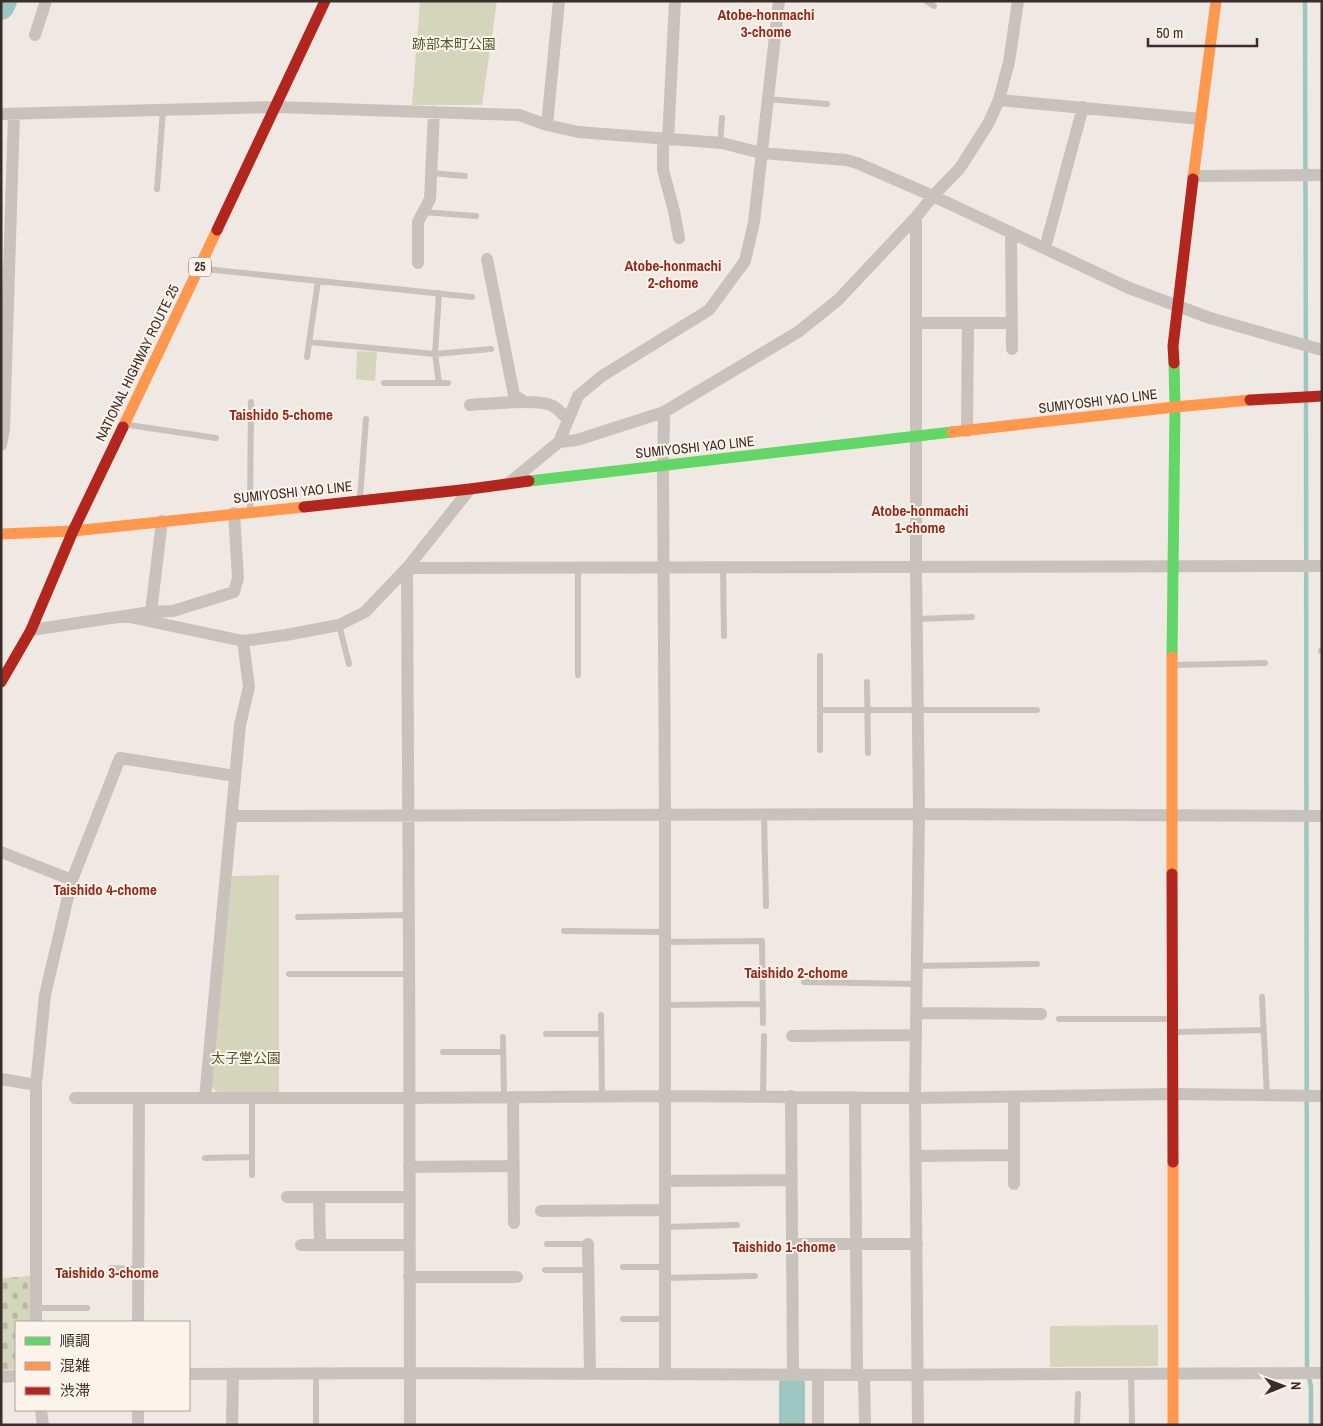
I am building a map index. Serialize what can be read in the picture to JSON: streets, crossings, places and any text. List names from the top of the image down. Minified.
{"streets":{"main road":["25","NATIONAL HIGHWAY ROUTE 25","SUMIYOSHI YAO LINE"]},"crossings":[["NATIONAL HIGHWAY ROUTE 25","SUMIYOSHI YAO LINE"]],"districts":["Atobe-honmachi 3-chome","Atobe-honmachi 2-chome","Taishido 5-chome","Atobe-honmachi 1-chome","Taishido 4-chome","Taishido 2-chome","Taishido 1-chome","Taishido 3-chome"],"parks":["跡部本町公園","太子堂公園"],"legend":["順調","混雑","渋滞"],"scale_bar":"50 m","north":"right"}
